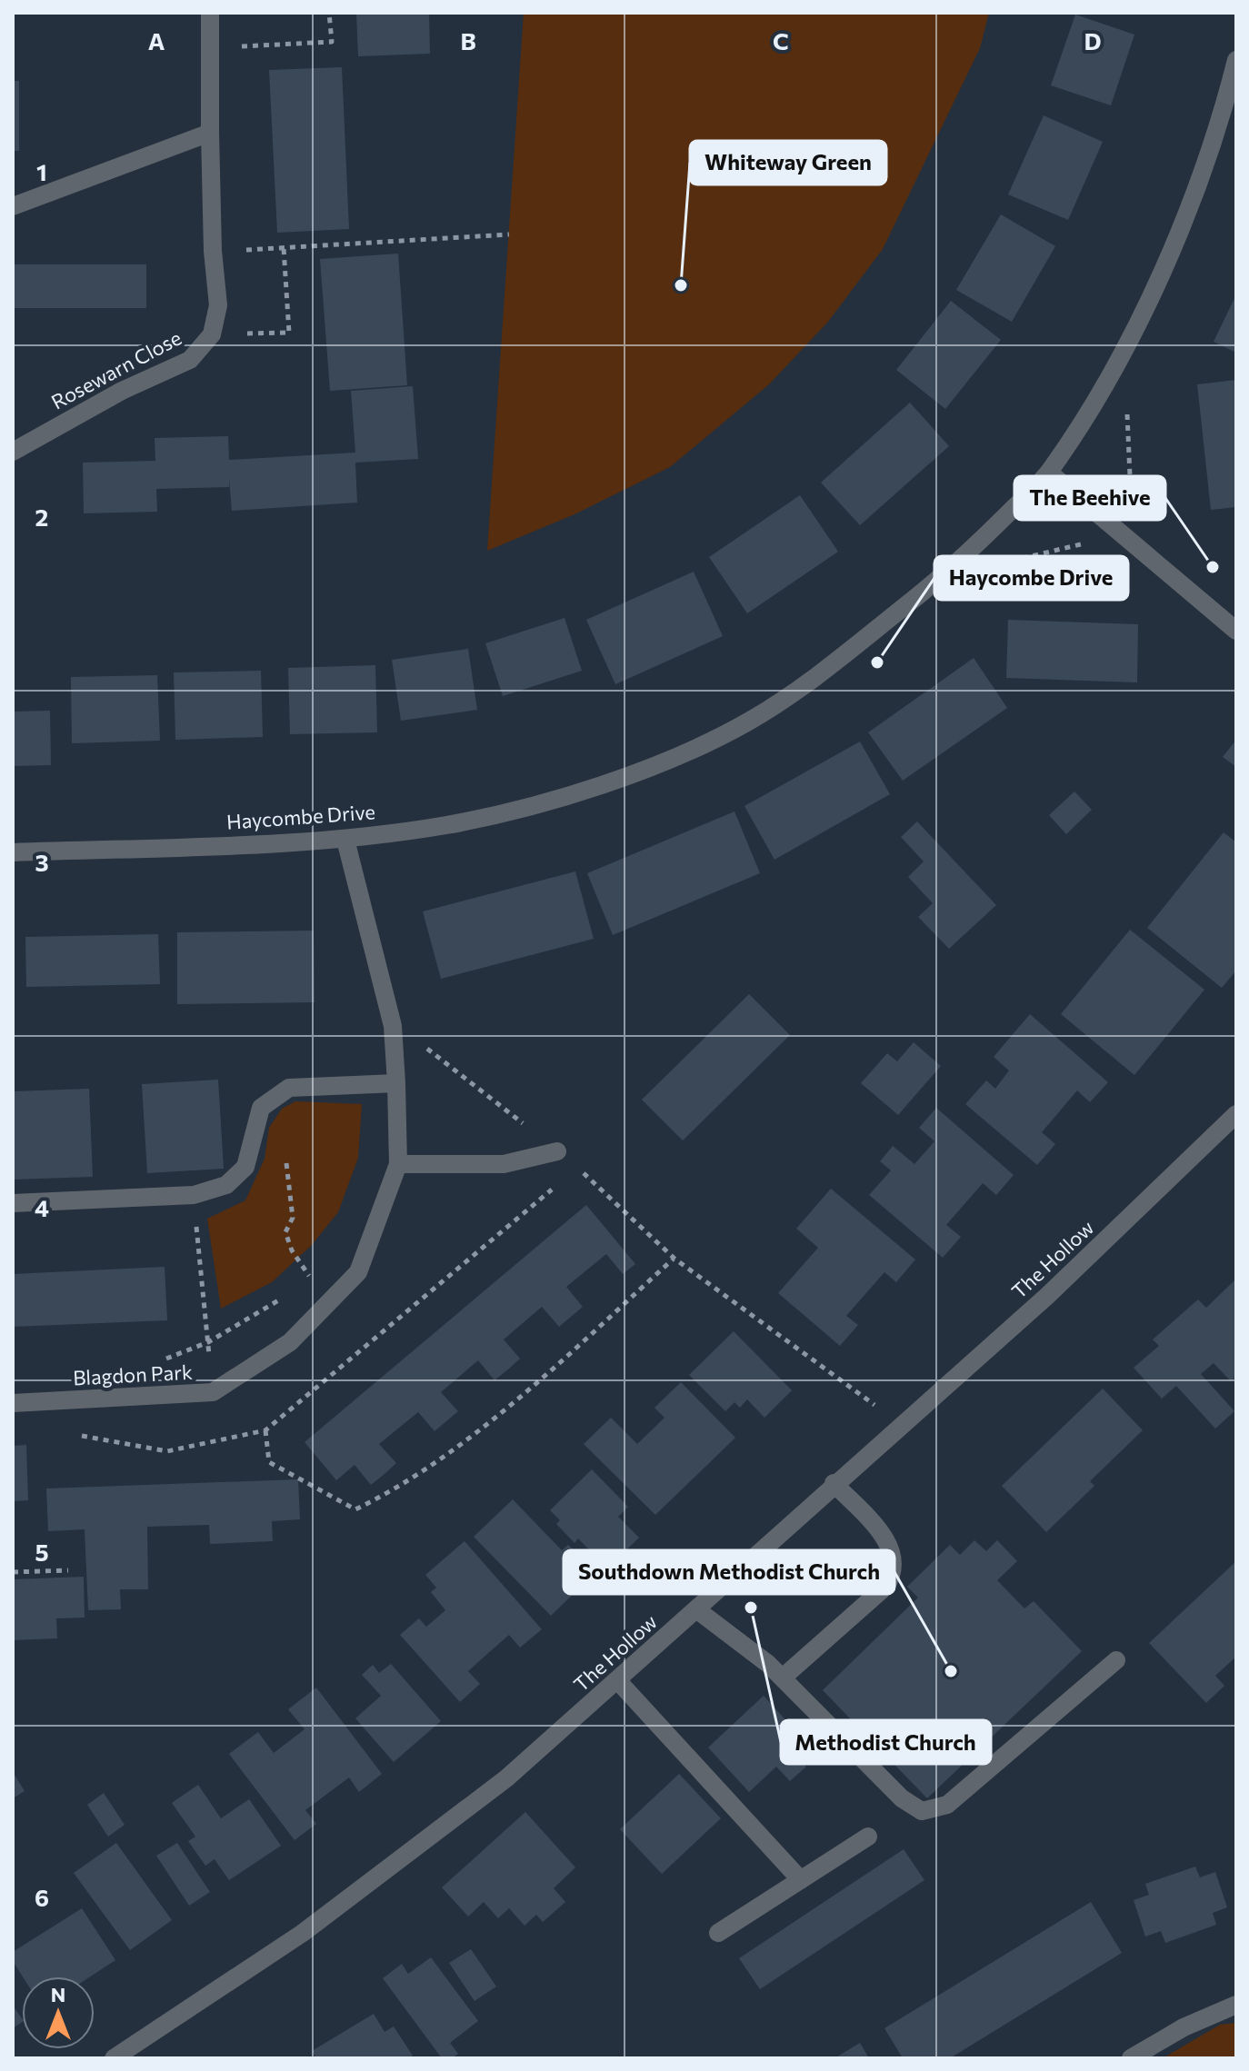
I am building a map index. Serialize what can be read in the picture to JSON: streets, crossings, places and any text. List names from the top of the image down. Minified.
{"streets":{"street":["Rosewarn Close","Haycombe Drive","The Hollow","Blagdon Park"]},"crossings":[["Haycombe Drive","Blagdon Park"]],"places":["Whiteway Green","The Beehive","Haycombe Drive","Methodist Church","Southdown Methodist Church"],"north":"top","grid":{"columns":["A","B","C","D"],"rows":["1","2","3","4","5","6"]}}
